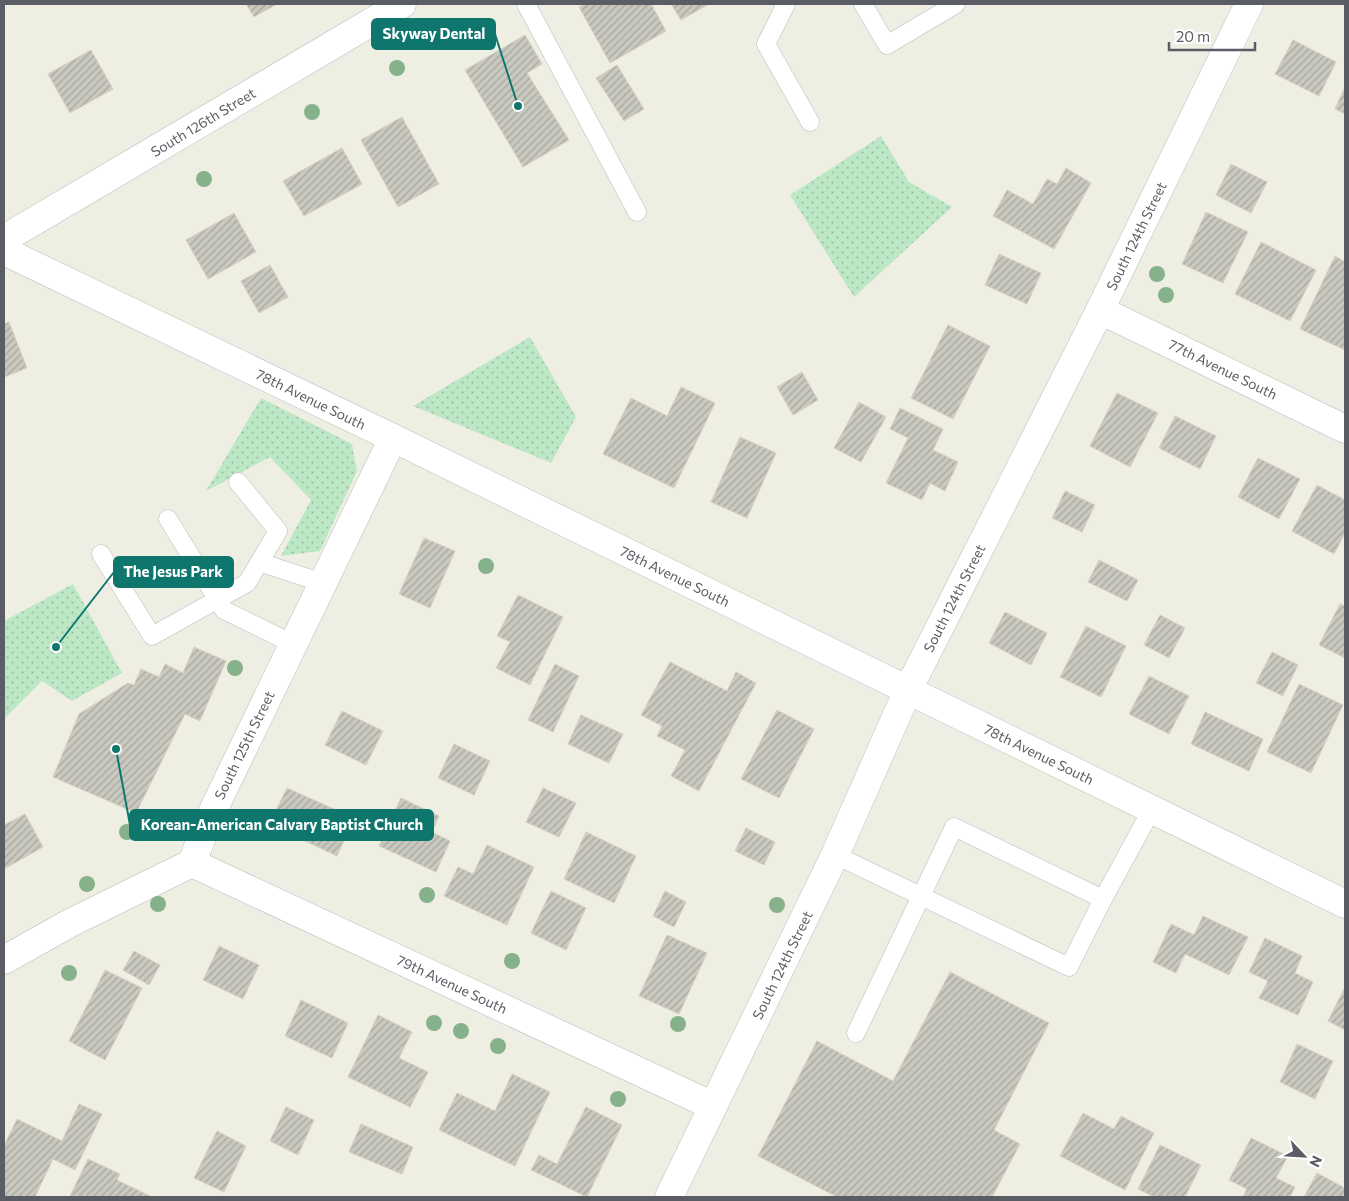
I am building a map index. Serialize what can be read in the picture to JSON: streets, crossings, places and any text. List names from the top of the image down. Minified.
{"streets":{"street":["South 126th Street","South 124th Street","77th Avenue South","78th Avenue South","South 125th Street","79th Avenue South"]},"crossings":[["South 124th Street","77th Avenue South"],["South 124th Street","78th Avenue South"],["South 124th Street","79th Avenue South"],["78th Avenue South","South 125th Street"],["South 125th Street","79th Avenue South"]],"places":["Skyway Dental","The Jesus Park","Korean-American Calvary Baptist Church"],"scale_bar":"20 m","north":"bottom right"}
